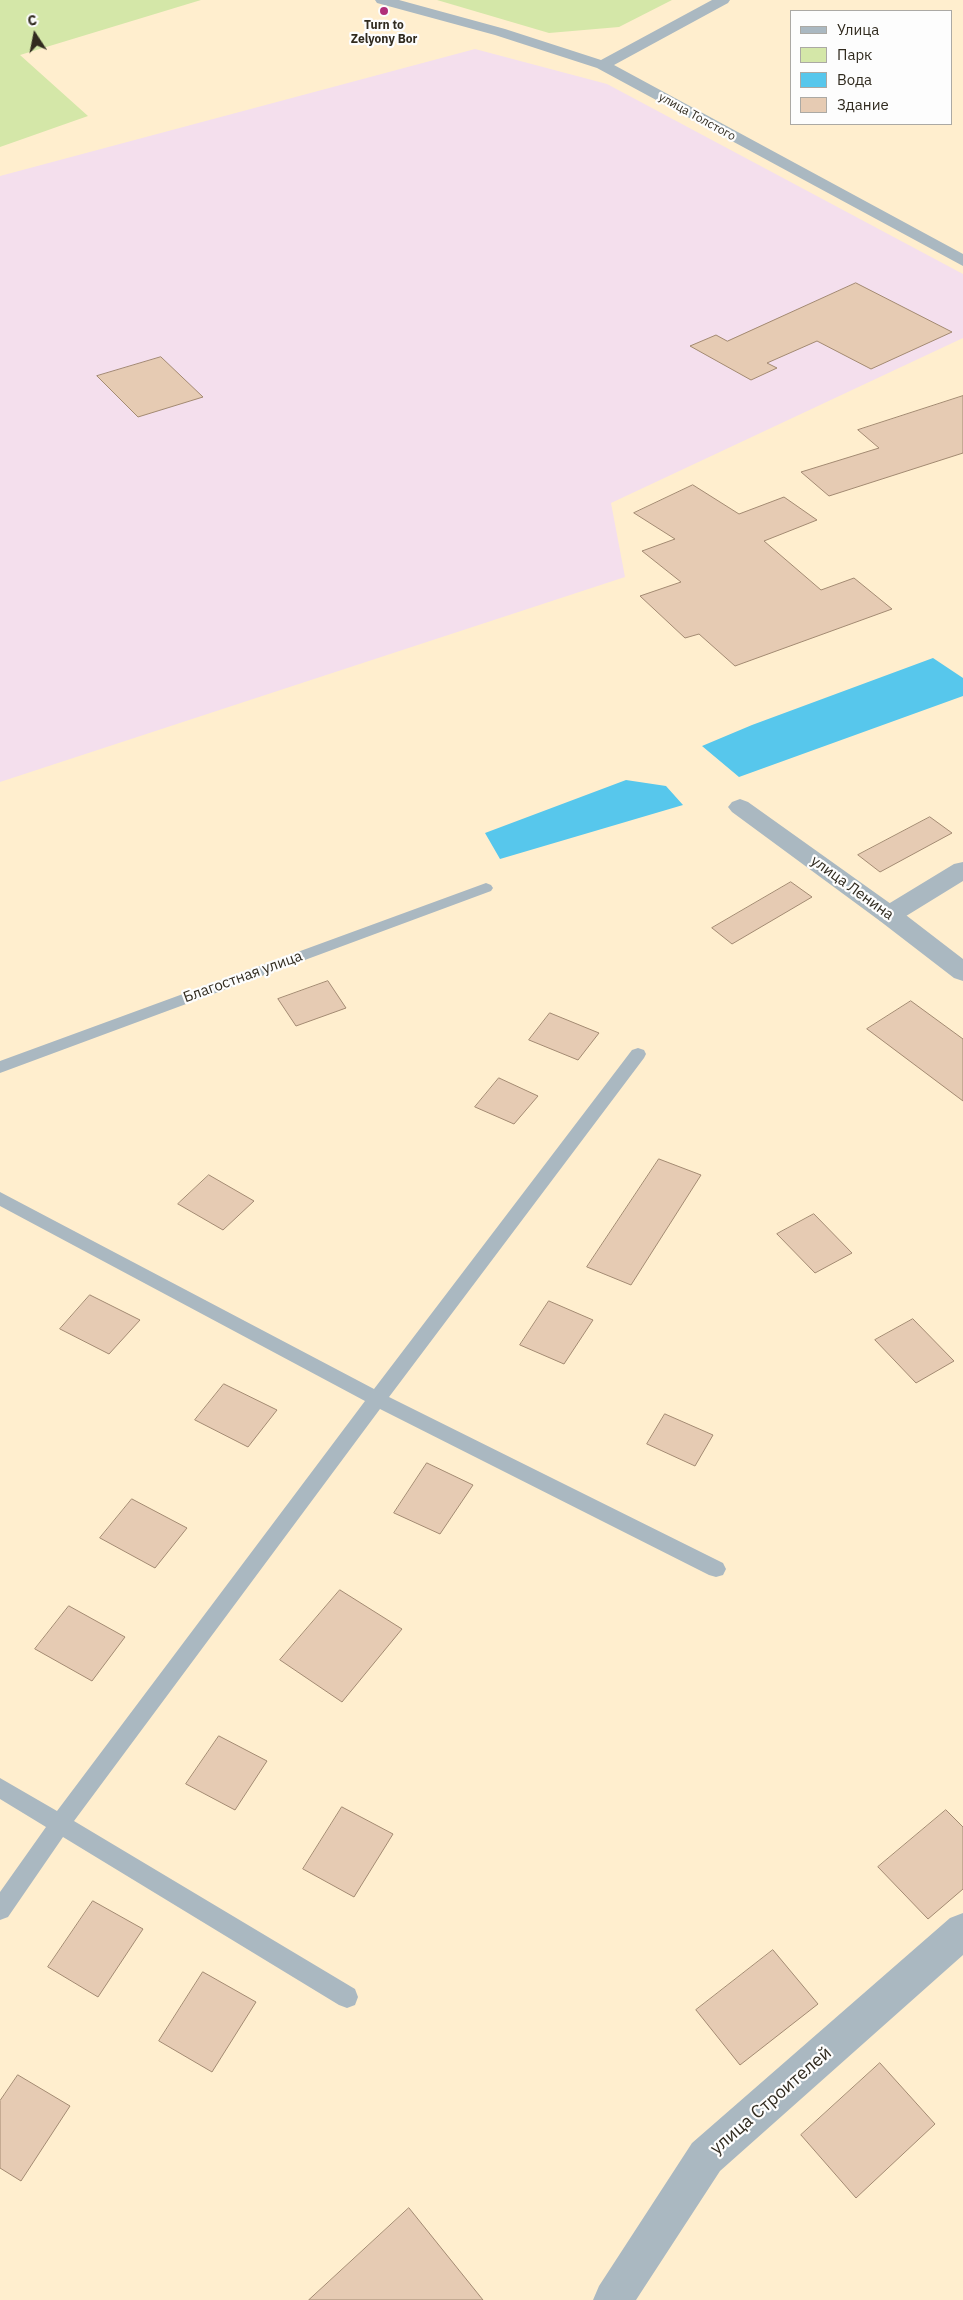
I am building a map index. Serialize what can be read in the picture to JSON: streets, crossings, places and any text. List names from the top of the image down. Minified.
{"streets":{"street":["улица Толстого","улица Ленина","улица Строителей"],"lane":["Благостная улица"]},"places":["Turn to Zelyony Bor"],"legend":["Улица","Парк","Вода","Здание"],"north":"top"}
